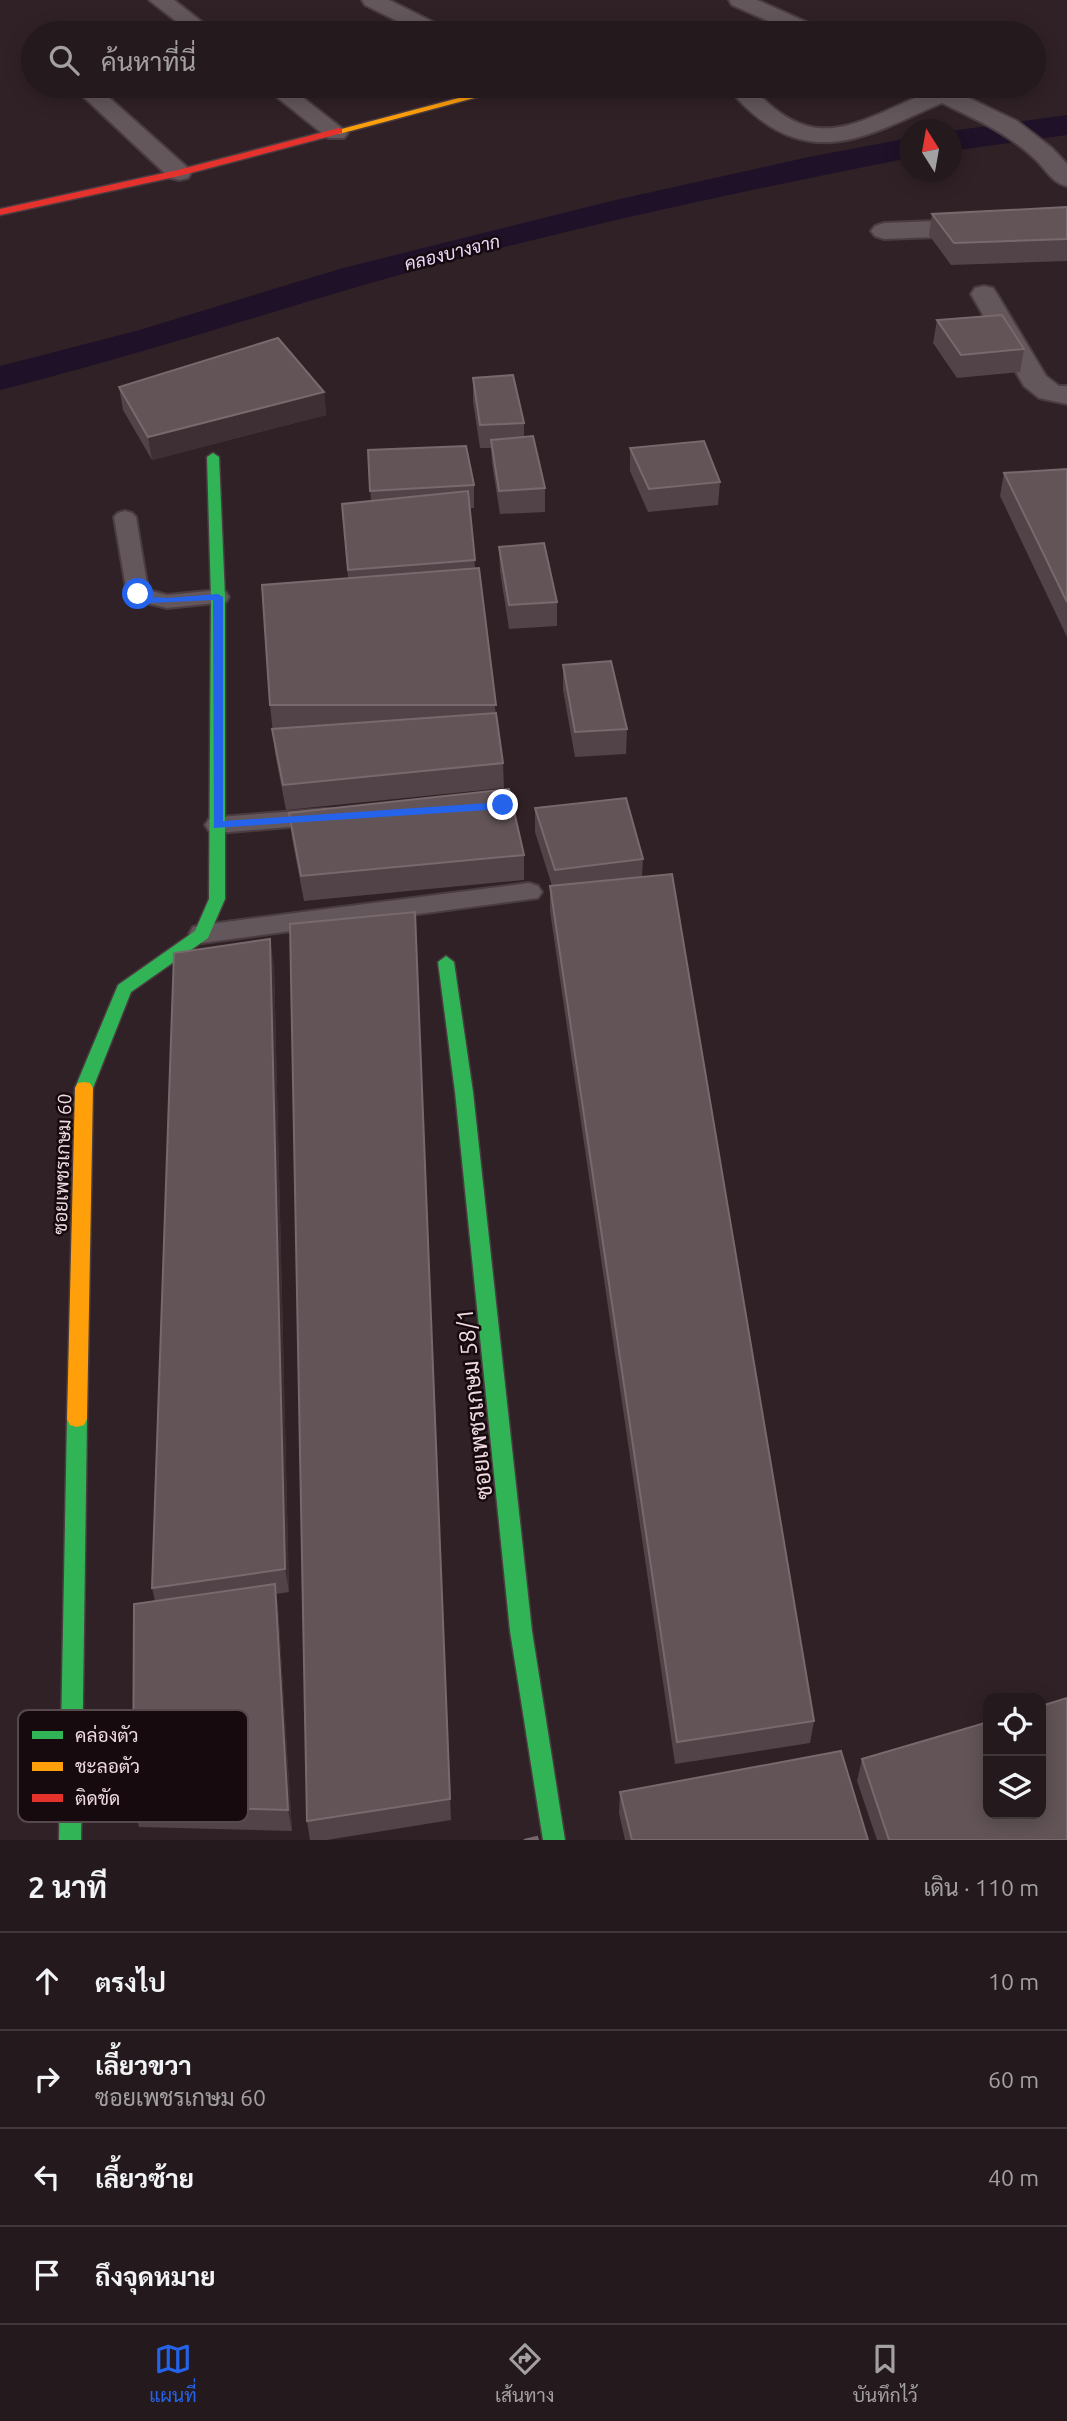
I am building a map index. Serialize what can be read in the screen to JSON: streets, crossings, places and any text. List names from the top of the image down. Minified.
{"streets":{"street":["ซอยเพชรเกษม 60","ซอยเพชรเกษม 58/1"]},"water":["คลองบางจาก"],"legend":["คล่องตัว","ชะลอตัว","ติดขัด"],"north":"top","page":{"search":"ค้นหาที่นี่","heading":["2 นาที","เดิน · 110 m"],"list":[["ตรงไป","10 m"],["เลี้ยวขวา","ซอยเพชรเกษม 60","60 m"],["เลี้ยวซ้าย","40 m"],"ถึงจุดหมาย"],"nav":["แผนที่","เส้นทาง","บันทึกไว้"]}}
